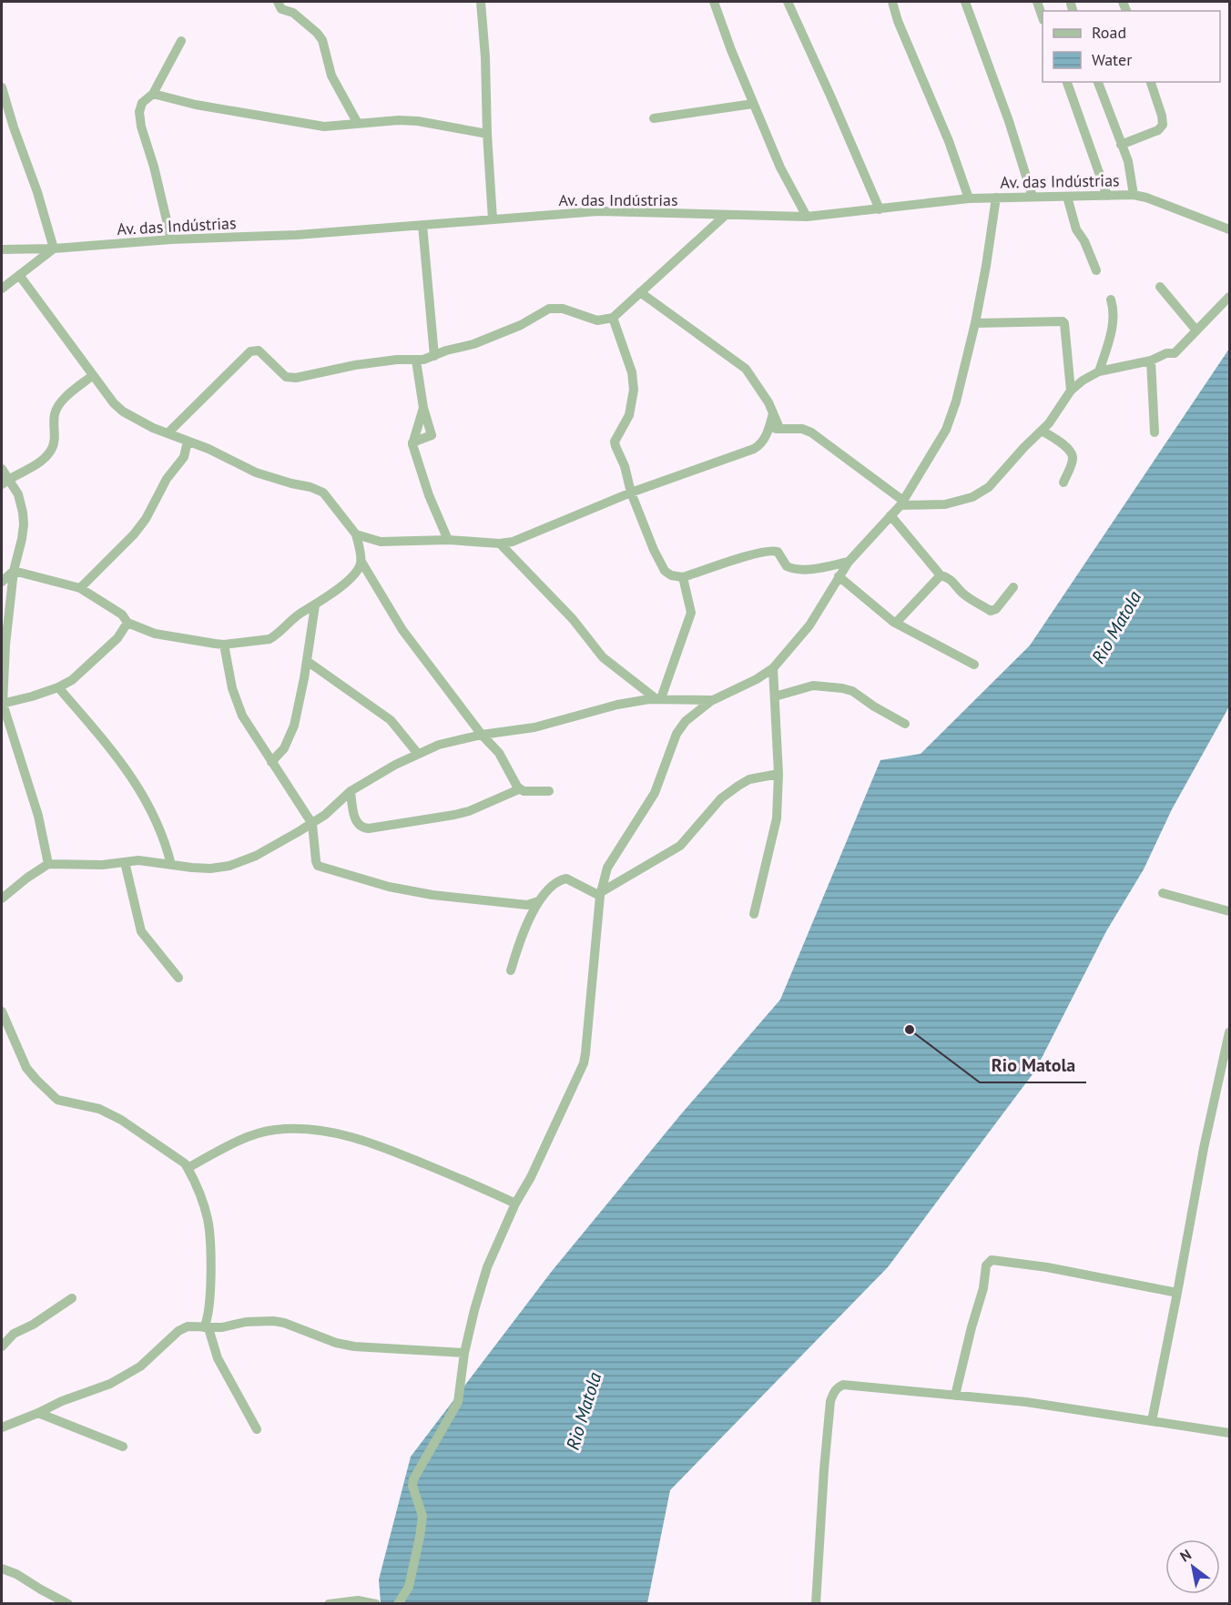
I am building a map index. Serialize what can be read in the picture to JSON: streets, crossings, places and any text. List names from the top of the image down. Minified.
{"streets":{"street":["Av. das Indústrias"]},"water":["Rio Matola"],"places":["Rio Matola"],"legend":["Road","Water"],"north":"top left"}
